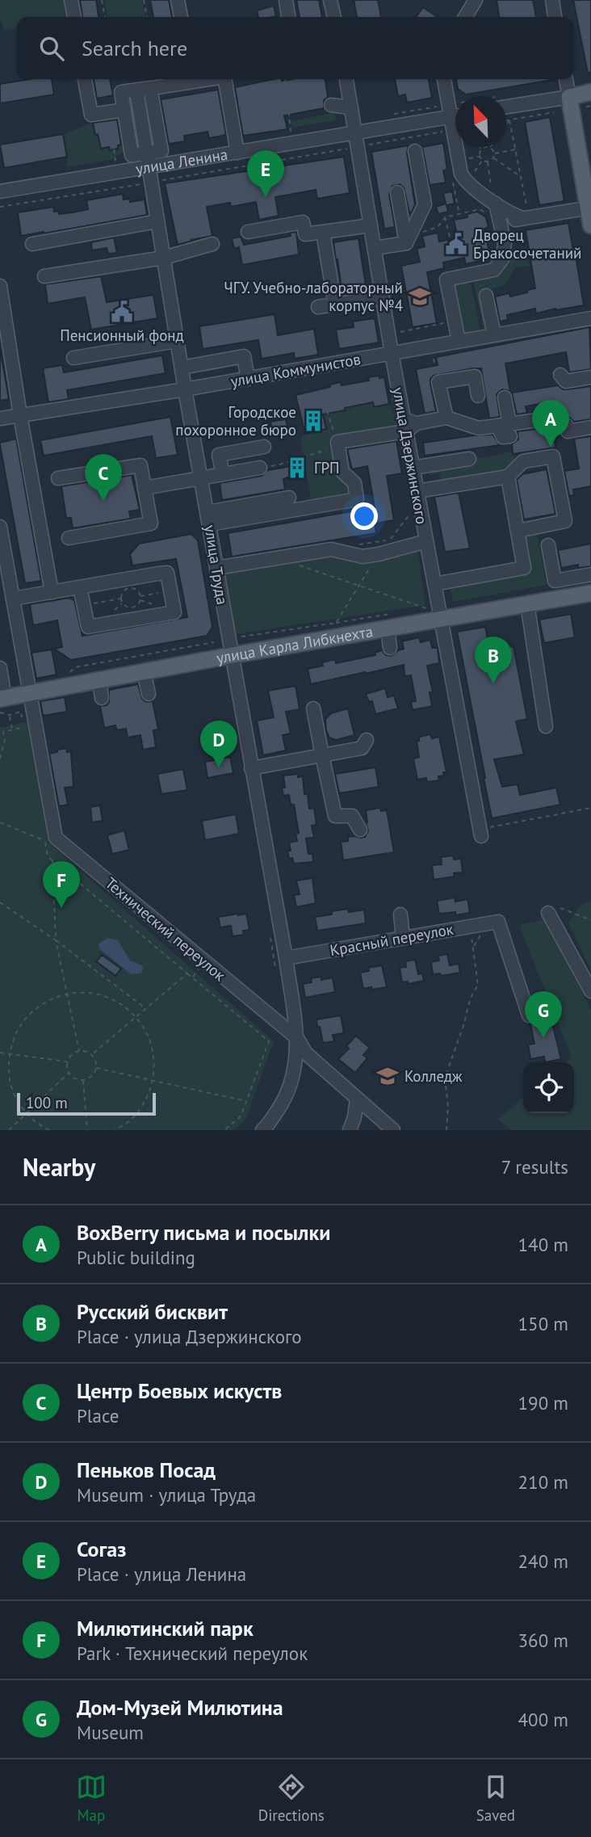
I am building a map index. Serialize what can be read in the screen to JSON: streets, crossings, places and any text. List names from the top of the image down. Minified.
{"streets":{"main road":["улица Карла Либкнехта"],"street":["улица Ленина","улица Коммунистов","улица Дзержинского","улица Труда","Технический переулок","Красный переулок"]},"crossings":[["улица Ленина","улица Дзержинского"],["улица Ленина","улица Труда"],["улица Коммунистов","улица Дзержинского"],["улица Коммунистов","улица Труда"],["улица Дзержинского","улица Карла Либкнехта"],["улица Труда","улица Карла Либкнехта"],["улица Труда","Технический переулок"],["улица Труда","Красный переулок"],["улица Карла Либкнехта","Технический переулок"]],"places":{"public building":["Дворец Бракосочетаний","Пенсионный фонд"],"school or university":["ЧГУ. Учебно-лабораторный корпус №4","Колледж"],"building":["Городское похоронное бюро","ГРП"]},"scale_bar":"100 m","north":"top left","page":{"search":"Search here","pins":["E","A","C","B","D","F","G"],"scale":"100 m","heading":["Nearby","7 results"],"list":[{"mark":"A","name":"BoxBerry письма и посылки","note":"Public building","value":"140 m"},{"mark":"B","name":"Русский бисквит","note":"Place · улица Дзержинского","value":"150 m"},{"mark":"C","name":"Центр Боевых искуств","note":"Place","value":"190 m"},{"mark":"D","name":"Пеньков Посад","note":"Museum · улица Труда","value":"210 m"},{"mark":"E","name":"Согаз","note":"Place · улица Ленина","value":"240 m"},{"mark":"F","name":"Милютинский парк","note":"Park · Технический переулок","value":"360 m"},{"mark":"G","name":"Дом-Музей Милютина","note":"Museum","value":"400 m"}],"nav":["Map","Directions","Saved"]}}
